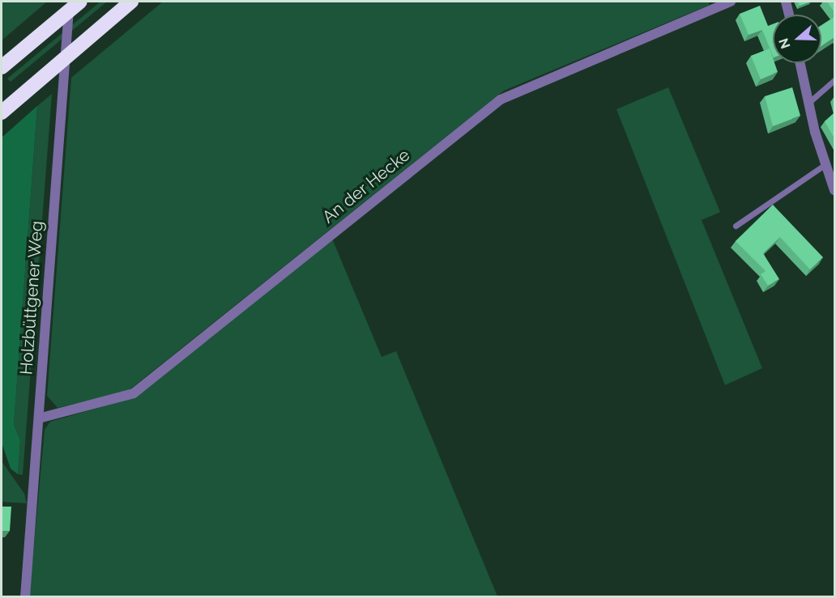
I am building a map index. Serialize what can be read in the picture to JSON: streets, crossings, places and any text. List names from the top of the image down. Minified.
{"streets":{"street":["An der Hecke","Holzbüttgener Weg"]},"crossings":[["An der Hecke","Holzbüttgener Weg"]],"north":"left"}
